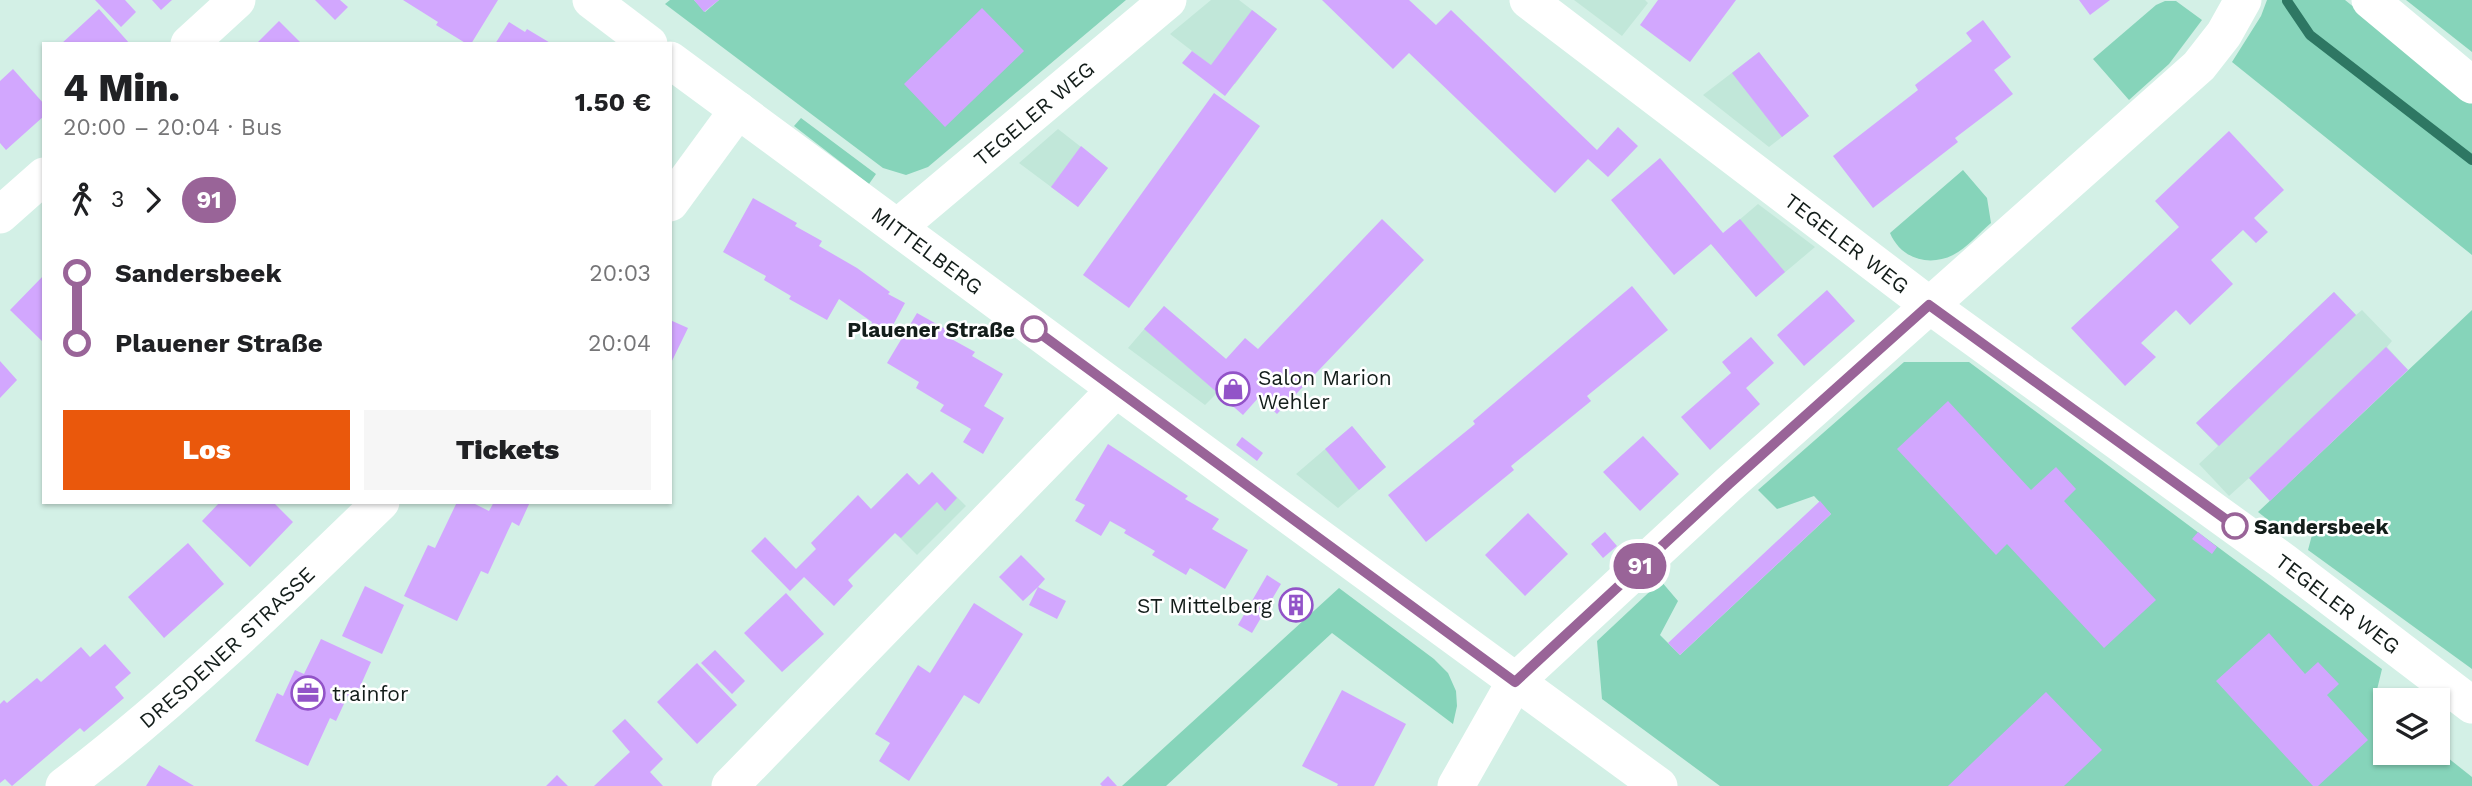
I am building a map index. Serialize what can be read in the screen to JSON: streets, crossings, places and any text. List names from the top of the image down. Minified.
{"streets":{"street":["TEGELER WEG","MITTELBERG","DRESDENER STRASSE"]},"crossings":[["TEGELER WEG","MITTELBERG"]],"places":{"other":["Plauener Straße","Sandersbeek"],"shop":["Salon Marion Wehler"],"building":["ST Mittelberg"],"office":["trainfor"]},"lines":["bus line 91"],"page":{"on_map":"91","heading":["4 Min.","20:00 – 20:04 · Bus","1.50 €"],"legs":["3","91"],"list":[{"name":"Sandersbeek","value":"20:03"},{"name":"Plauener Straße","value":"20:04"}],"buttons":["Los","Tickets"]}}
